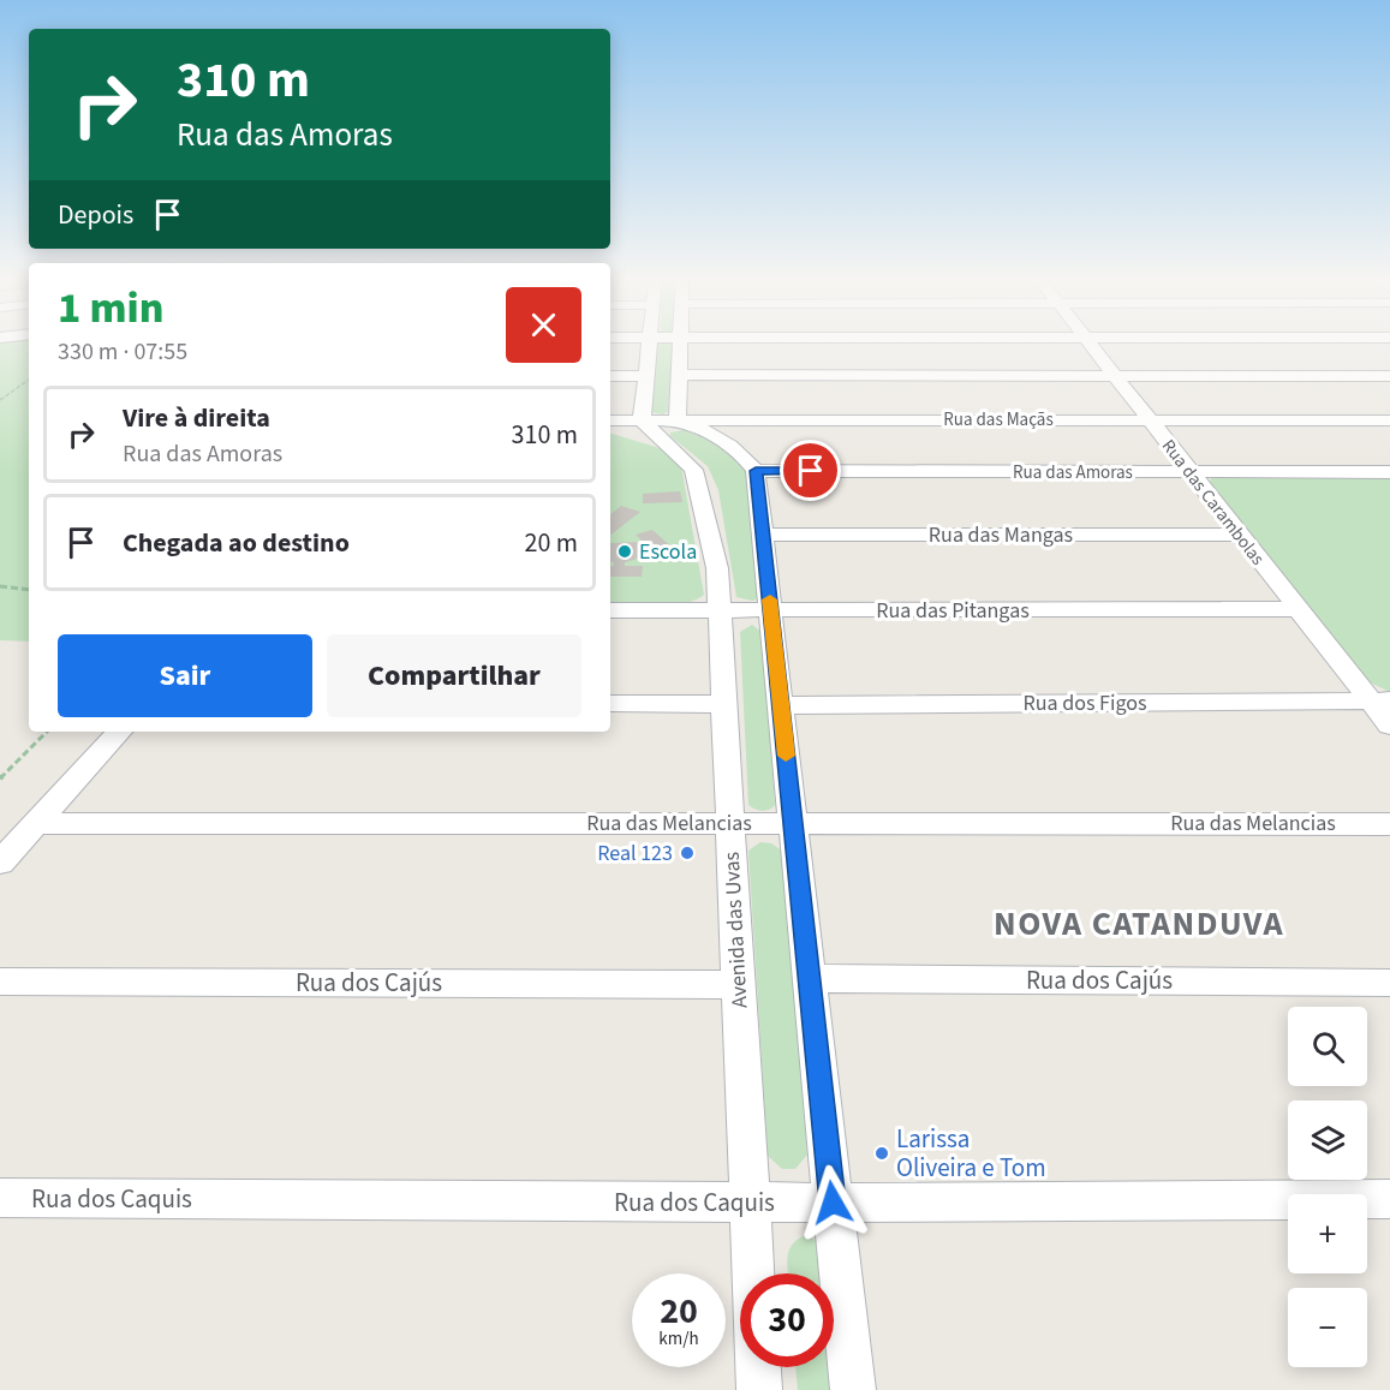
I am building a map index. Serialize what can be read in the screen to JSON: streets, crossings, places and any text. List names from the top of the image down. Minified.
{"streets":{"street":["Rua das Maçãs","Rua das Amoras","Rua das Carambolas","Rua das Mangas","Rua das Pitangas","Rua dos Figos","Rua das Melancias","Avenida das Uvas","Rua dos Cajús","Rua dos Caquis"]},"crossings":[["Rua das Maçãs","Rua das Carambolas"],["Rua das Maçãs","Avenida das Uvas"],["Rua das Amoras","Rua das Carambolas"],["Rua das Carambolas","Rua das Mangas"],["Rua das Carambolas","Rua das Pitangas"],["Rua das Carambolas","Rua dos Figos"],["Rua das Pitangas","Avenida das Uvas"],["Rua das Melancias","Avenida das Uvas"],["Avenida das Uvas","Rua dos Cajús"],["Avenida das Uvas","Rua dos Caquis"]],"districts":["NOVA CATANDUVA"],"places":["Escola","Real 123","Larissa Oliveira e Tom"],"page":{"turn":["310 m","Rua das Amoras"],"then":"Depois","heading":["1 min","330 m · 07:55"],"list":[{"name":"Vire à direita","note":"Rua das Amoras","value":"310 m"},{"name":"Chegada ao destino","value":"20 m"}],"buttons":["Sair","Compartilhar"],"map_buttons":["+","−"],"speed":"20 km/h","limit":"30"}}
